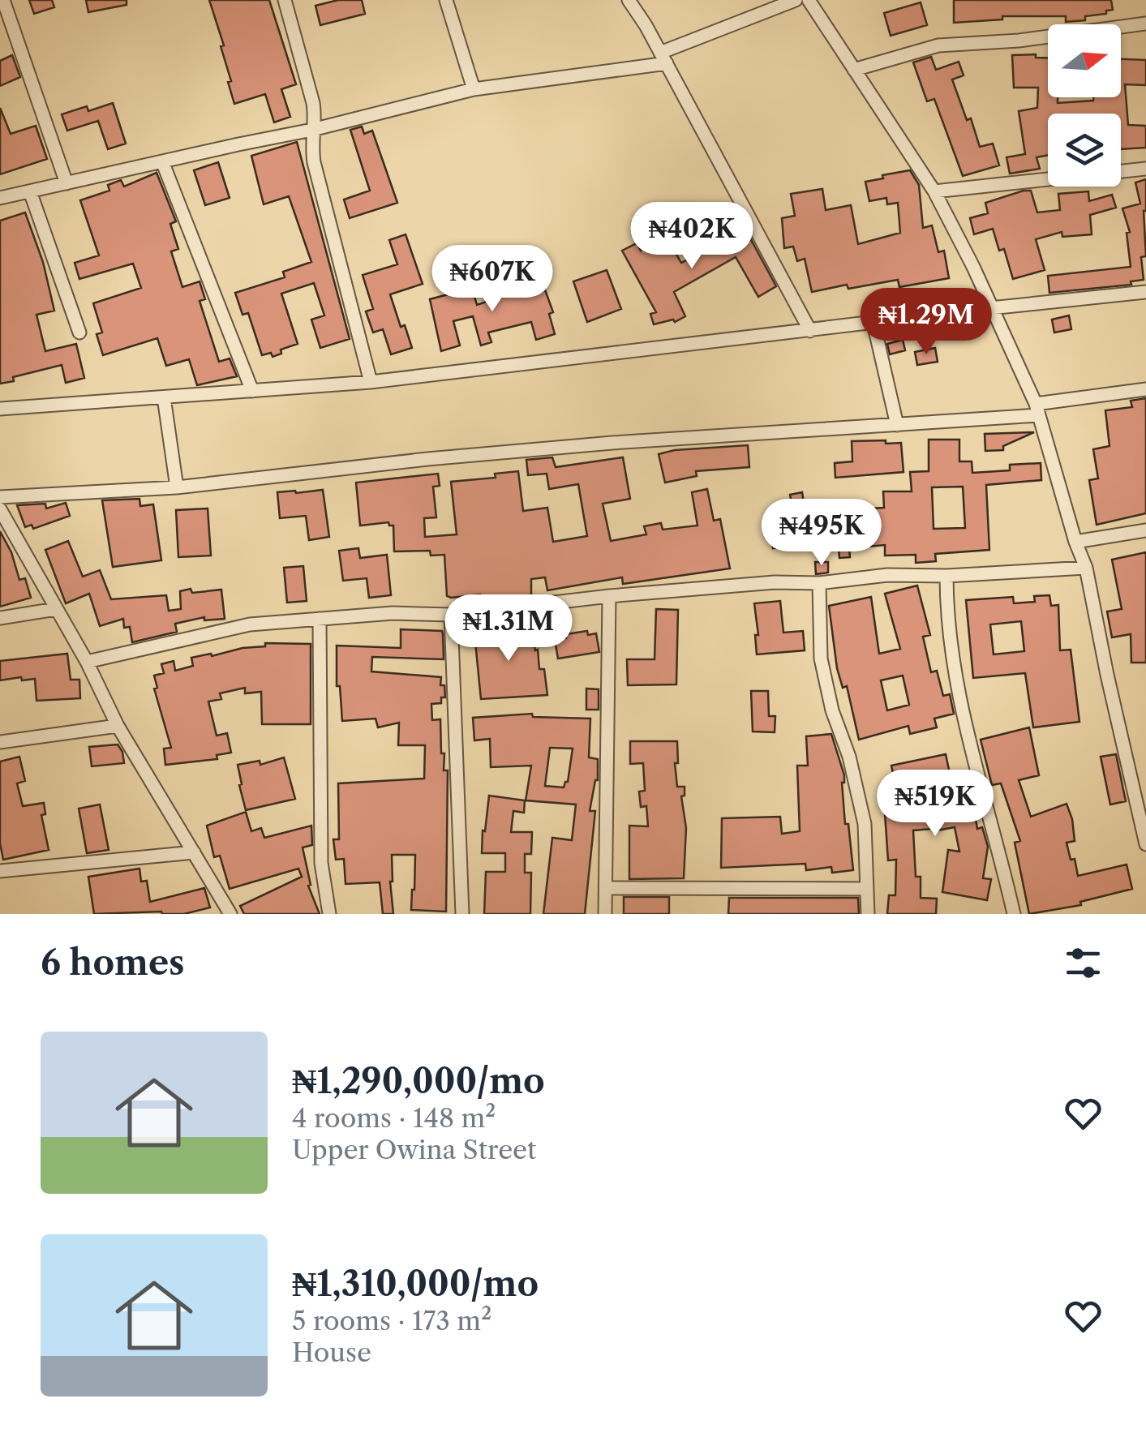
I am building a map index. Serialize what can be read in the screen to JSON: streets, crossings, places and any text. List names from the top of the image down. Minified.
{"north":"right","page":{"price":["₦402K","₦607K","₦1.29M","₦495K","₦1.31M","₦519K"],"heading":"6 homes","list":[{"name":"₦1,290,000/mo","note":"4 rooms · 148 m² · Upper Owina Street"},{"name":"₦1,310,000/mo","note":"5 rooms · 173 m² · House"}]}}
